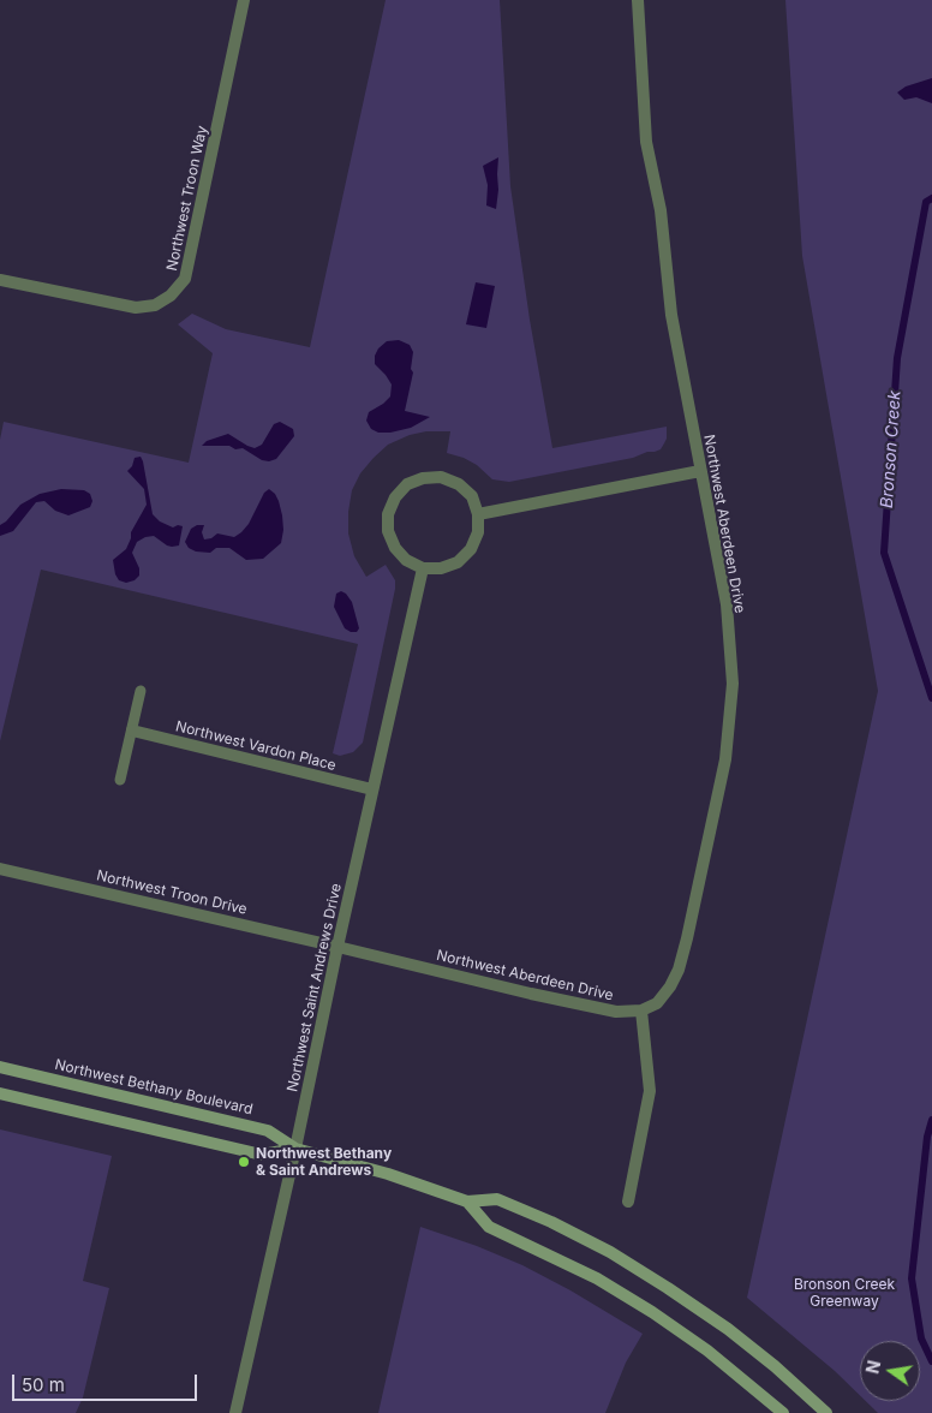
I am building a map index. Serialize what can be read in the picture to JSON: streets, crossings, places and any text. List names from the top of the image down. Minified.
{"streets":{"main road":["Northwest Bethany Boulevard"],"street":["Northwest Troon Way","Northwest Aberdeen Drive","Northwest Vardon Place","Northwest Troon Drive","Northwest Saint Andrews Drive"]},"crossings":[["Northwest Aberdeen Drive","Northwest Troon Drive"],["Northwest Aberdeen Drive","Northwest Saint Andrews Drive"],["Northwest Vardon Place","Northwest Saint Andrews Drive"],["Northwest Troon Drive","Northwest Saint Andrews Drive"],["Northwest Saint Andrews Drive","Northwest Bethany Boulevard"]],"water":["Bronson Creek"],"parks":["Bronson Creek Greenway"],"places":["Northwest Bethany & Saint Andrews"],"scale_bar":"50 m","north":"left"}
